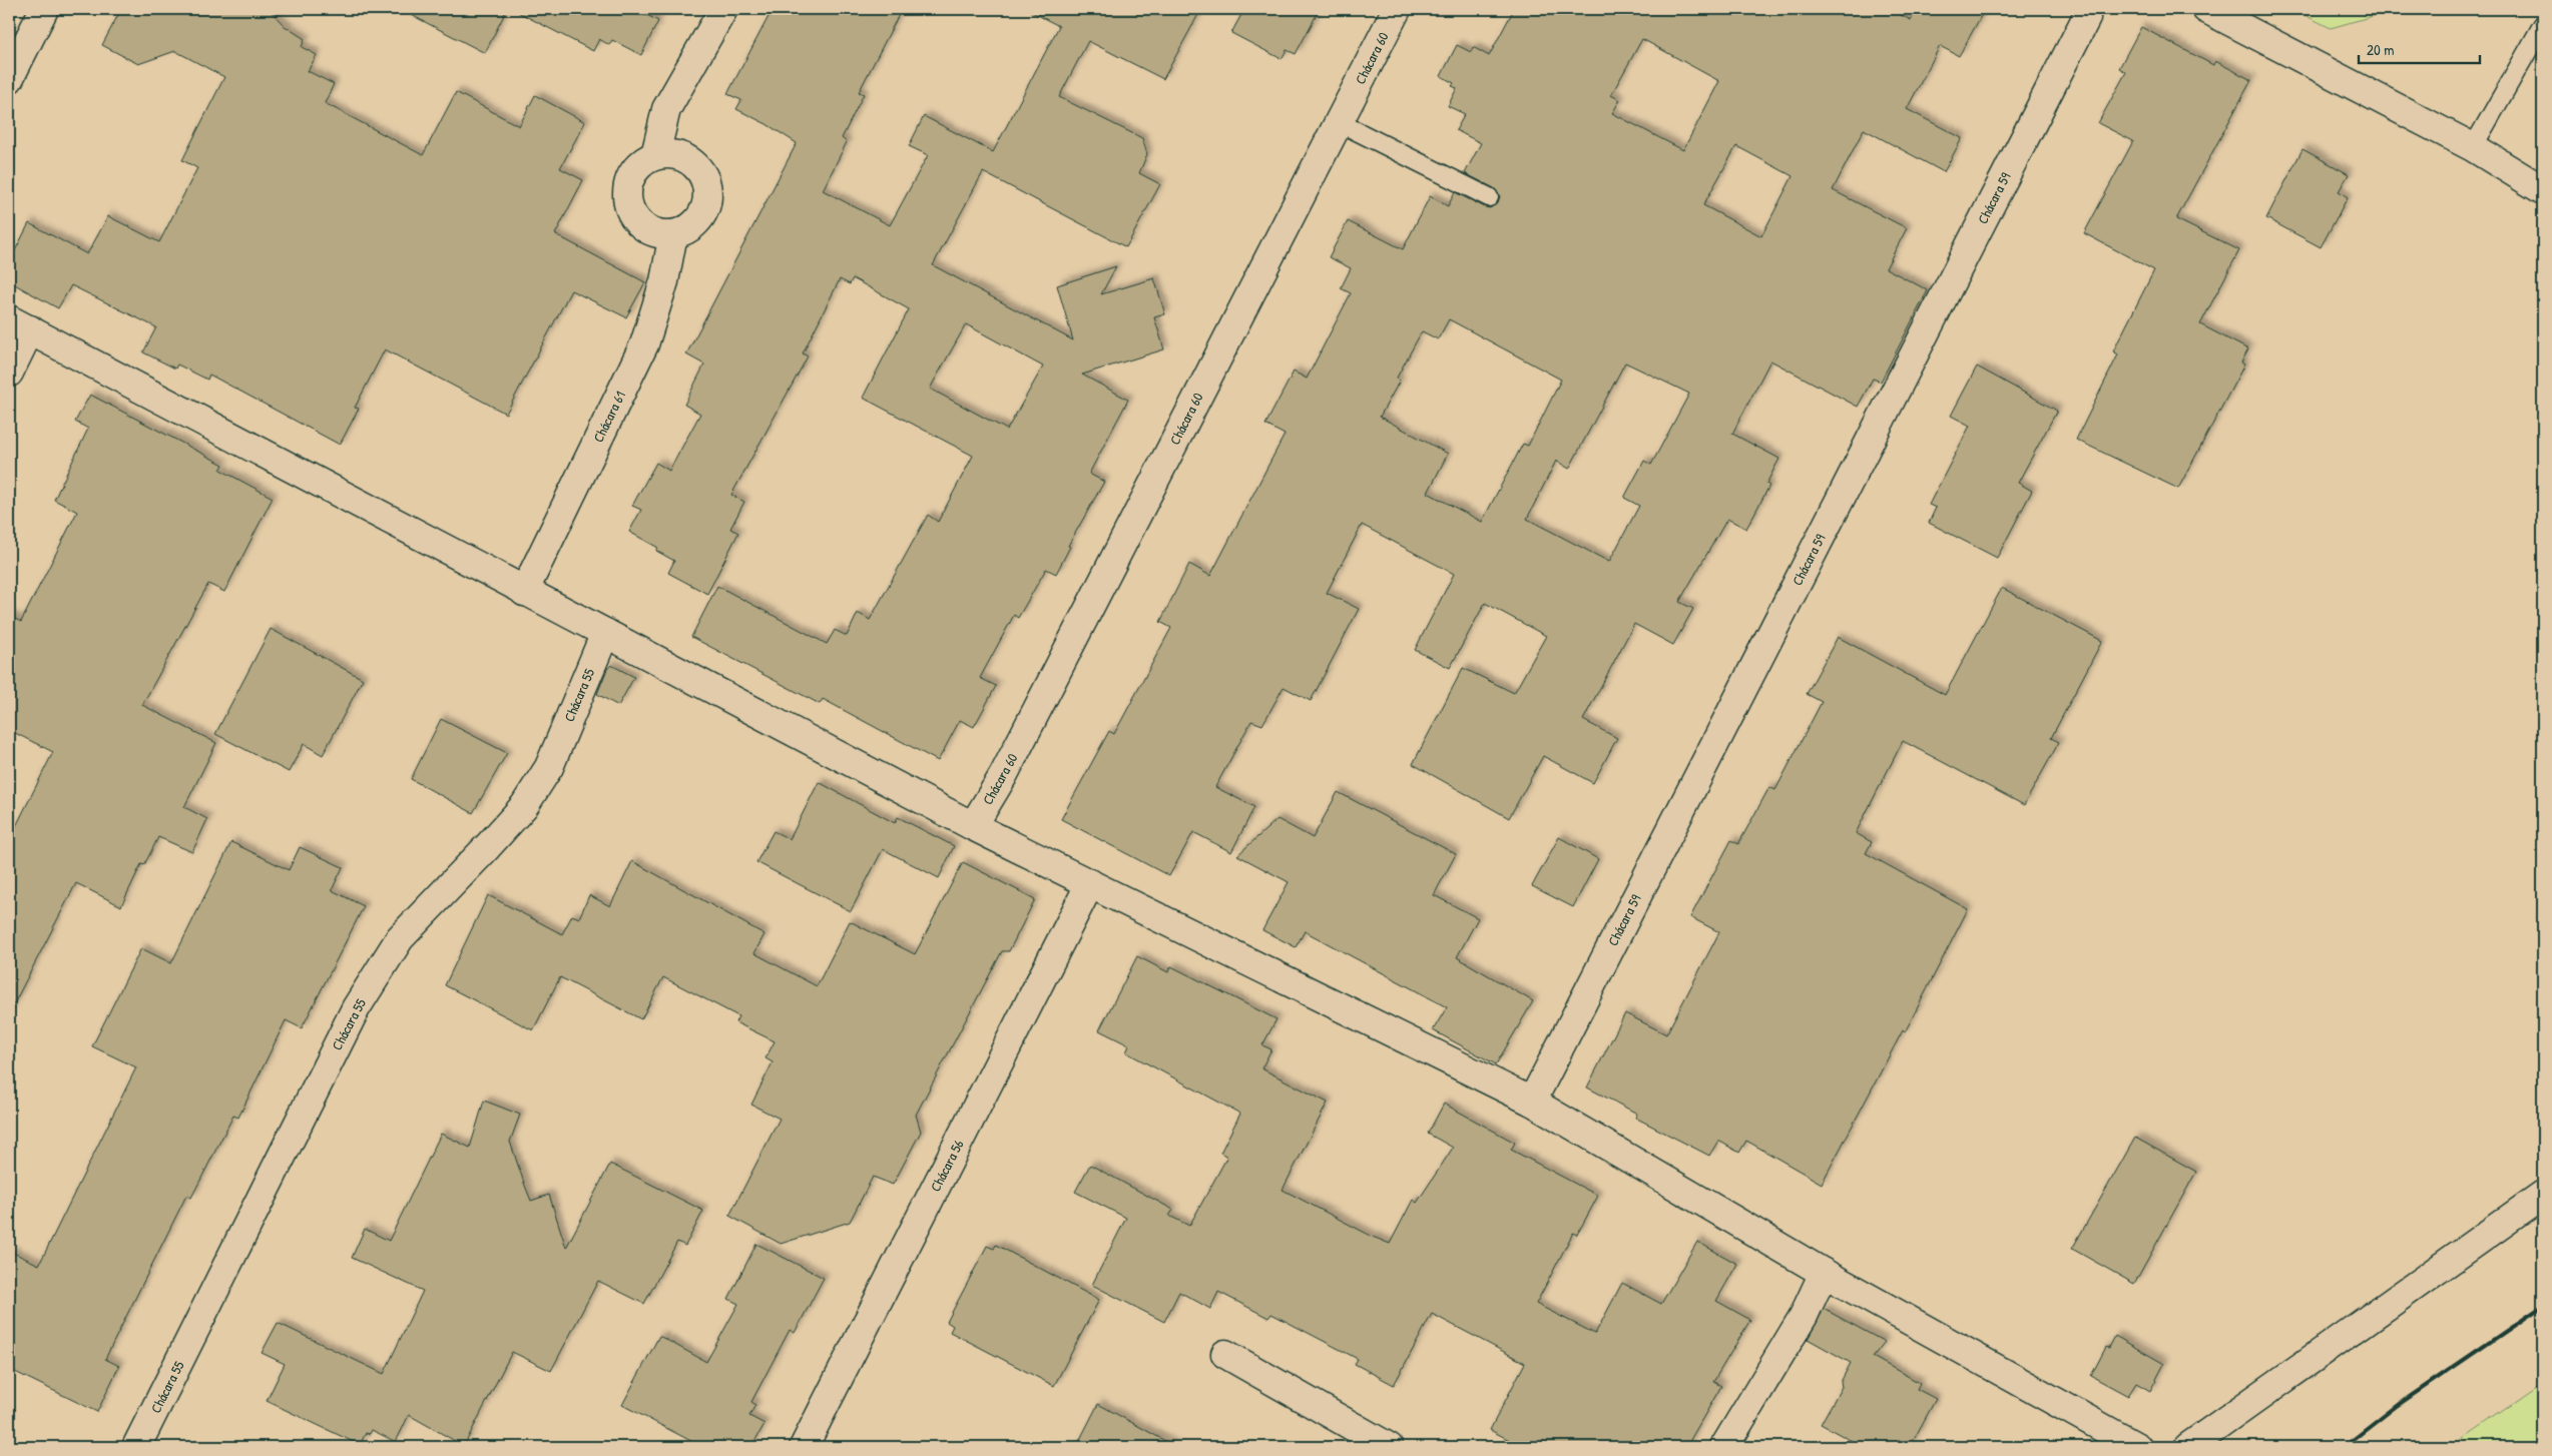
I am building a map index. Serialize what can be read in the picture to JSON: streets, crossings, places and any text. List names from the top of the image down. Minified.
{"streets":{"street":["Chácara 60","Chácara 59","Chácara 61","Chácara 55","Chácara 56"]},"scale_bar":"20 m"}
